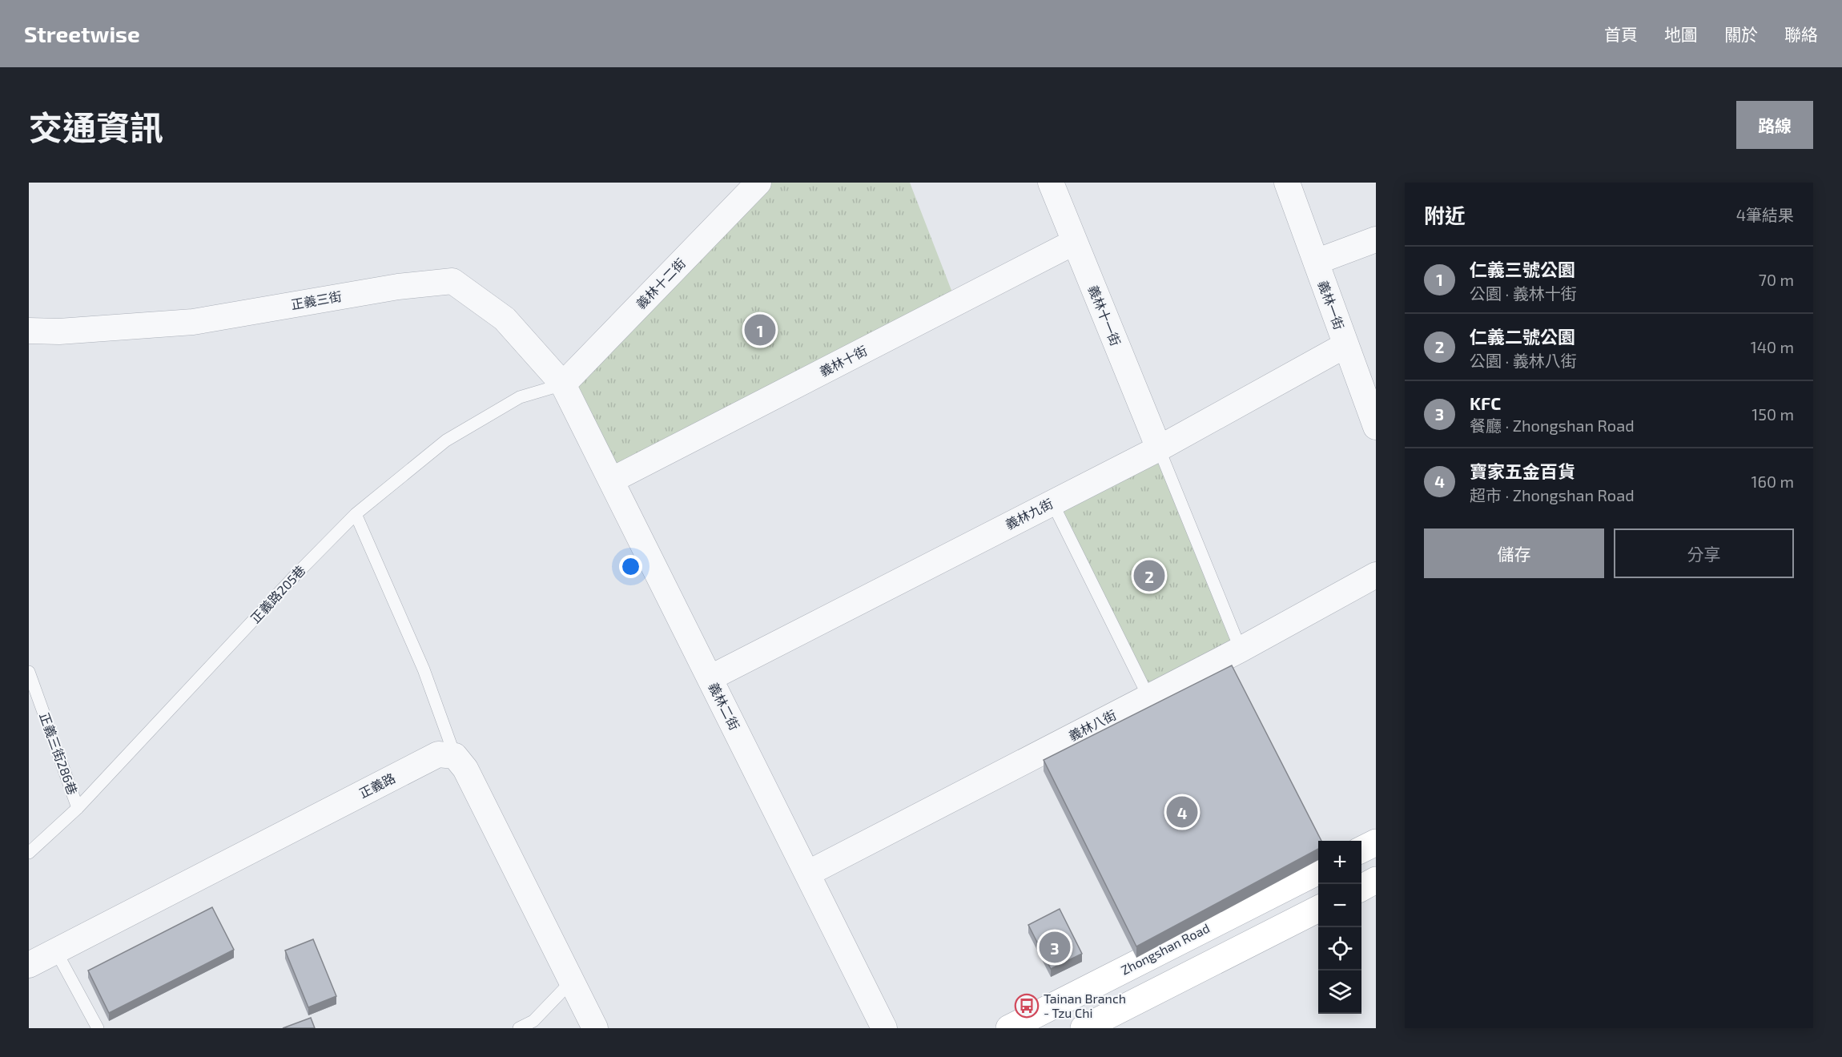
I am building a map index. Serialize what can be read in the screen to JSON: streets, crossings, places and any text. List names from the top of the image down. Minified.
{"streets":{"main road":["Zhongshan Road"],"street":["義林十二街","正義三街","義林一街","義林十一街","義林十街","義林九街","義林二街","義林八街","正義路"],"lane":["正義路205巷","正義三街286巷"]},"crossings":[["義林十二街","正義三街"],["義林十二街","正義路205巷"],["義林十二街","義林二街"],["正義三街","正義路205巷"],["正義三街","義林二街"],["義林一街","義林九街"],["義林十一街","義林十街"],["義林十一街","義林九街"],["義林十街","義林二街"],["義林九街","義林二街"],["正義路205巷","義林二街"],["正義路205巷","正義三街286巷"],["義林二街","義林八街"]],"places":{"bus stop":["Tainan Branch - Tzu Chi"]},"page":{"header":"Streetwise","nav":["首頁","地圖","關於","聯絡"],"title":"交通資訊","buttons":["路線",["儲存","分享"]],"heading":["附近","4筆結果"],"list":[{"mark":"1","name":"仁義三號公園","note":"公園 · 義林十街","value":"70 m"},{"mark":"2","name":"仁義二號公園","note":"公園 · 義林八街","value":"140 m"},{"mark":"3","name":"KFC","note":"餐廳 · Zhongshan Road","value":"150 m"},{"mark":"4","name":"寶家五金百貨","note":"超市 · Zhongshan Road","value":"160 m"}],"pins":["1","2","4","3"],"map_buttons":["+","−"]}}
